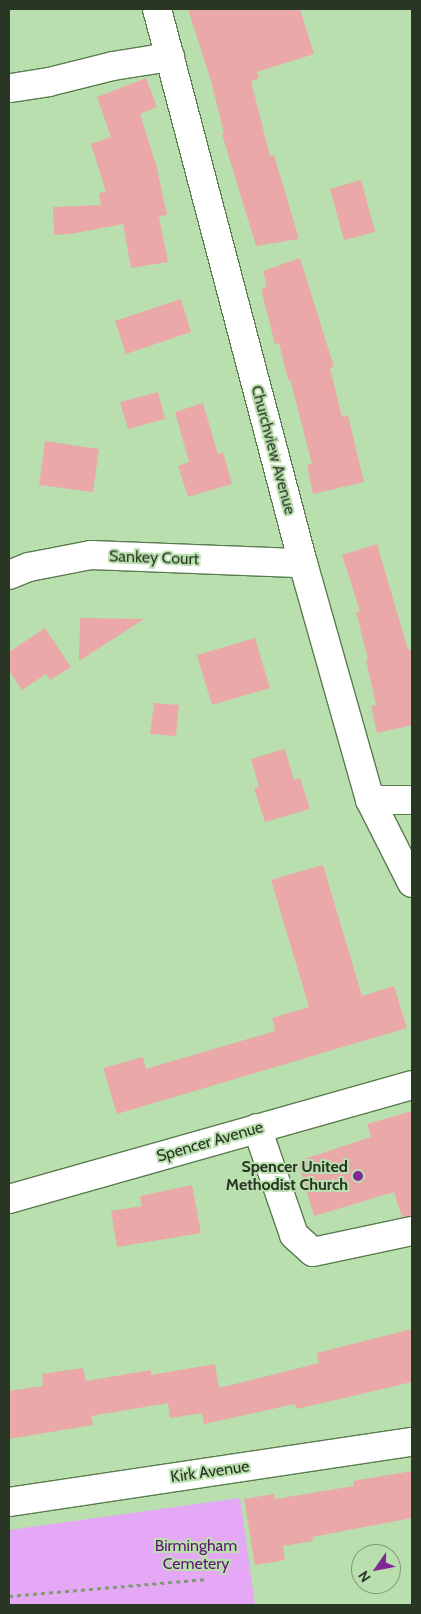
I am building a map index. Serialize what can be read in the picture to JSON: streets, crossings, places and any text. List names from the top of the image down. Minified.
{"streets":{"street":["Churchview Avenue","Sankey Court","Spencer Avenue","Kirk Avenue"]},"crossings":[["Churchview Avenue","Sankey Court"]],"parks":["Birmingham Cemetery"],"places":["Spencer United Methodist Church"],"north":"bottom left"}
